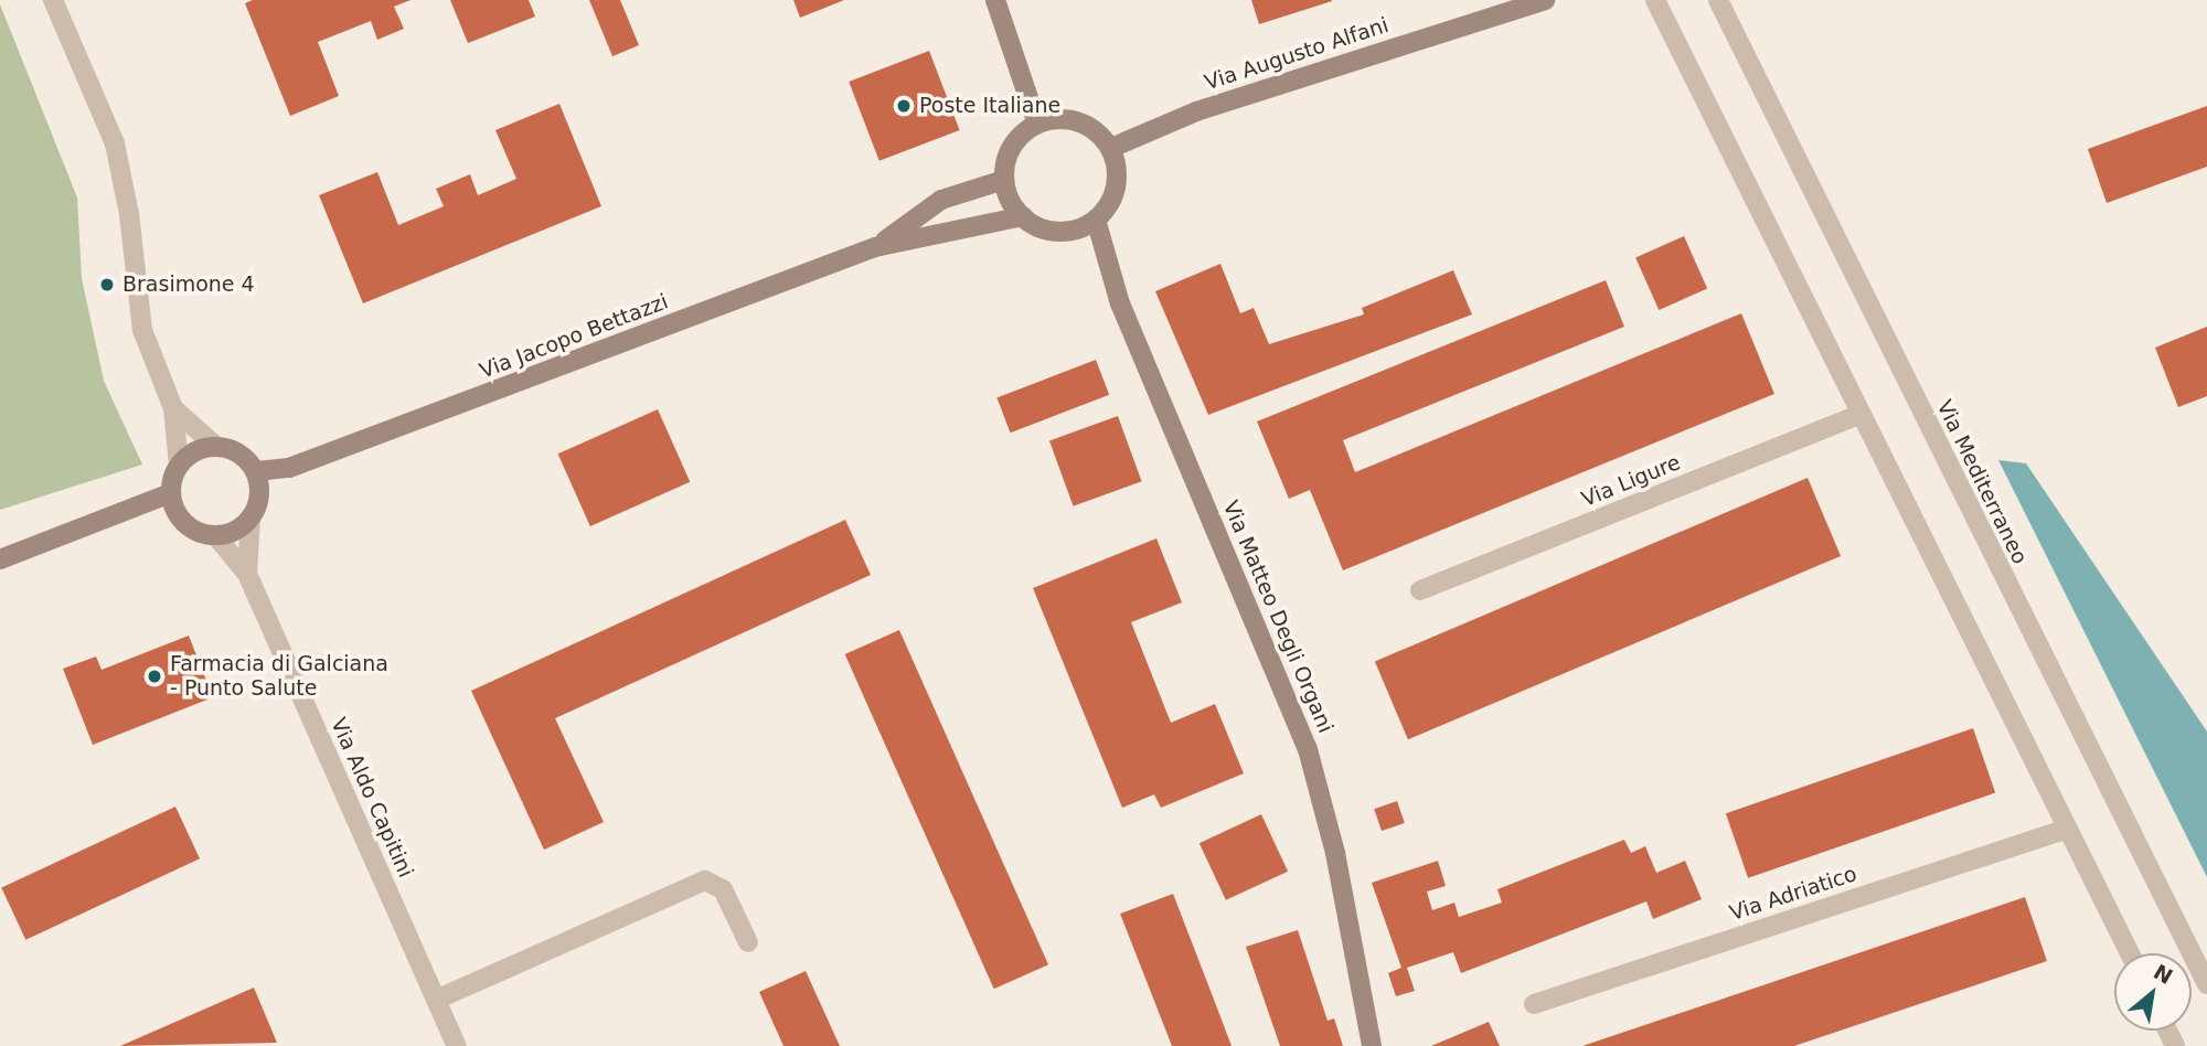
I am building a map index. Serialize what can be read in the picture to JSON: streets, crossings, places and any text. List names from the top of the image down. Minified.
{"streets":{"street":["Via Augusto Alfani","Via Jacopo Bettazzi","Via Ligure","Via Mediterraneo","Via Matteo Degli Organi","Via Aldo Capitini","Via Adriatico"]},"crossings":[["Via Augusto Alfani","Via Jacopo Bettazzi"],["Via Augusto Alfani","Via Matteo Degli Organi"],["Via Jacopo Bettazzi","Via Matteo Degli Organi"],["Via Jacopo Bettazzi","Via Aldo Capitini"]],"places":["Poste Italiane","Brasimone 4","Farmacia di Galciana - Punto Salute"],"north":"top right"}
